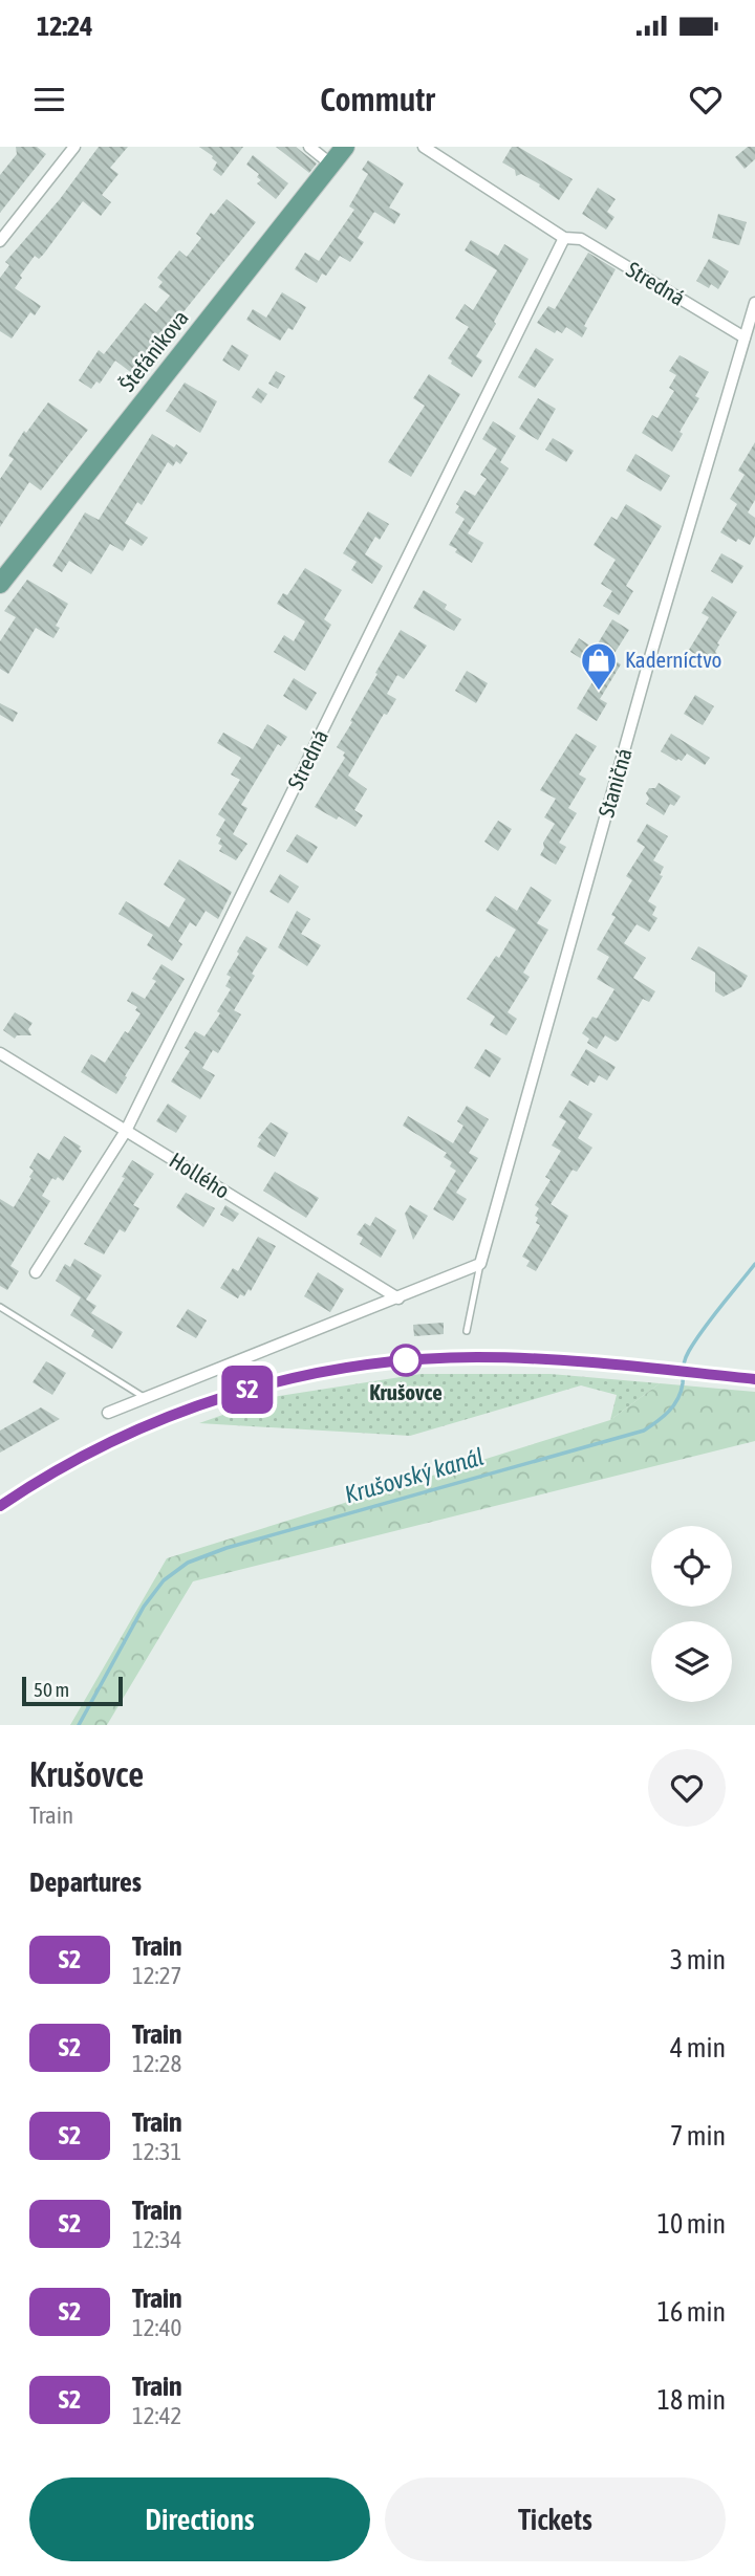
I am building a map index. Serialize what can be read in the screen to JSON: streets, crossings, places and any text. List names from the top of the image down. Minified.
{"streets":{"main road":["Štefánikova"],"street":["Stredná","Staničná","Hollého"]},"crossings":[["Stredná","Staničná"],["Stredná","Hollého"]],"water":["Krušovský kanál"],"places":{"shop":["Kaderníctvo"],"other":["Krušovce"]},"scale_bar":"50 m","page":{"status":"12:24","header":"Commutr","on_map":"S2","scale":"50 m","heading":[["Krušovce","Train"],"Departures"],"list":[{"mark":"S2","name":"Train","note":"12:27","value":"3 min"},{"mark":"S2","name":"Train","note":"12:28","value":"4 min"},{"mark":"S2","name":"Train","note":"12:31","value":"7 min"},{"mark":"S2","name":"Train","note":"12:34","value":"10 min"},{"mark":"S2","name":"Train","note":"12:40","value":"16 min"},{"mark":"S2","name":"Train","note":"12:42","value":"18 min"}],"buttons":["Directions","Tickets"]}}
